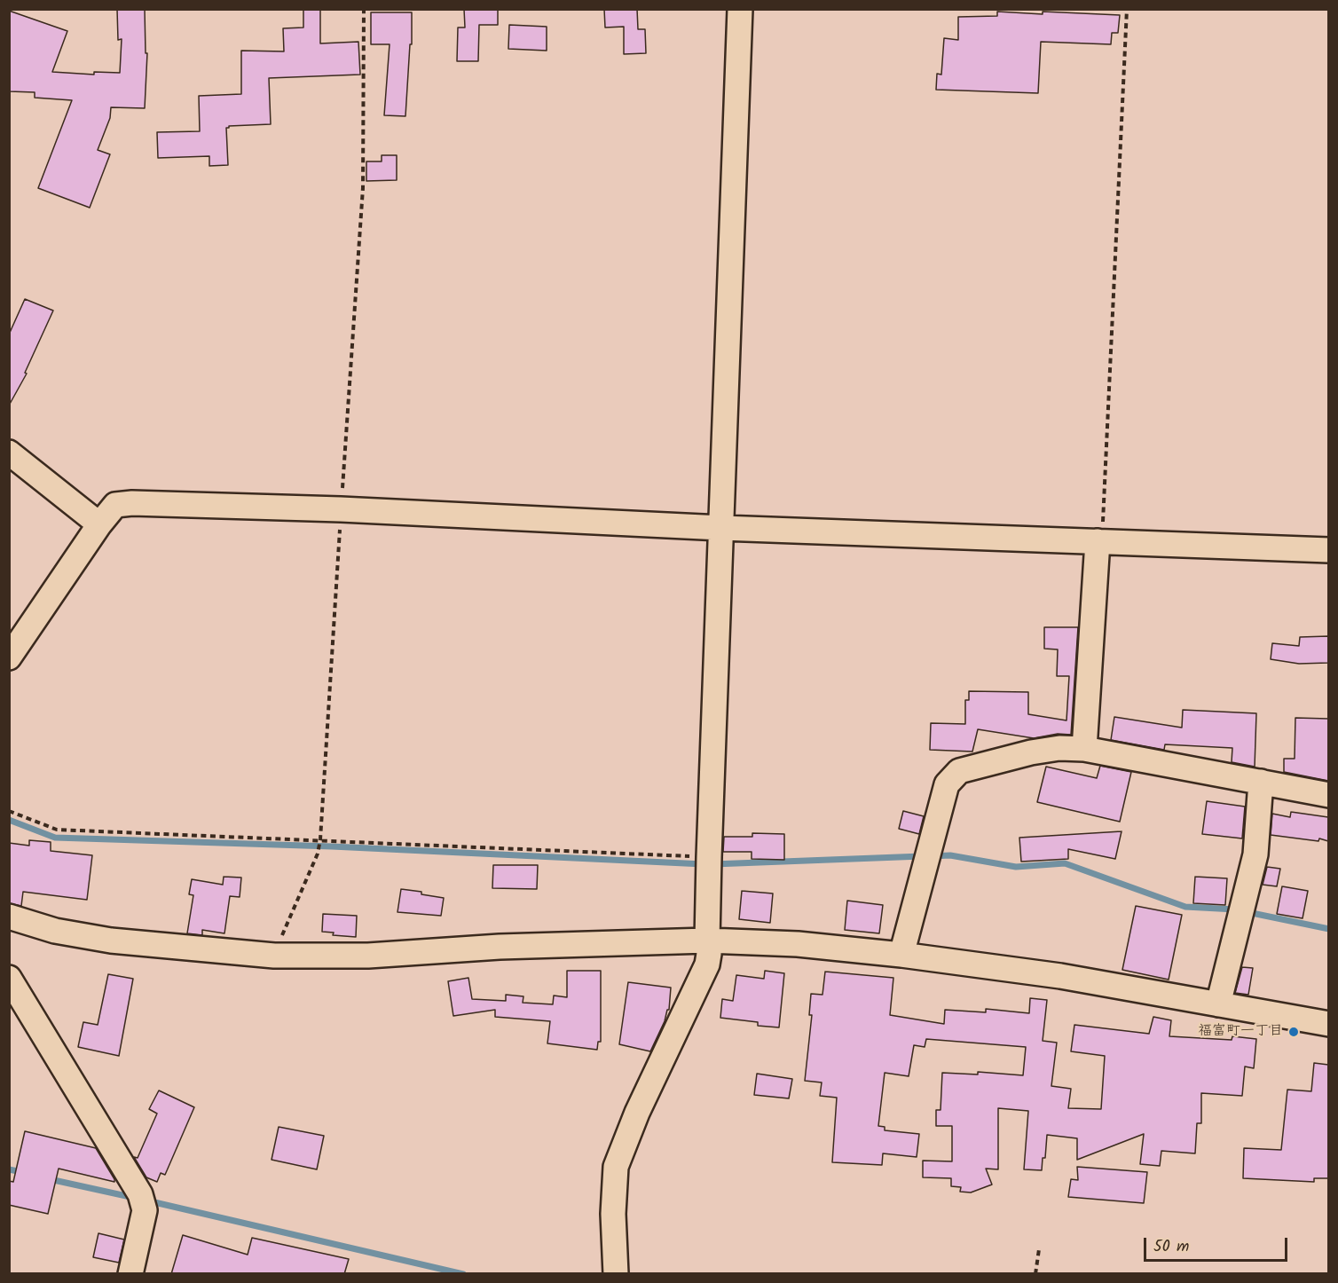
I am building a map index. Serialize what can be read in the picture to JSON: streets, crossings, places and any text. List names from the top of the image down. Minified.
{"places":["福富町一丁目"],"scale_bar":"50 m"}
